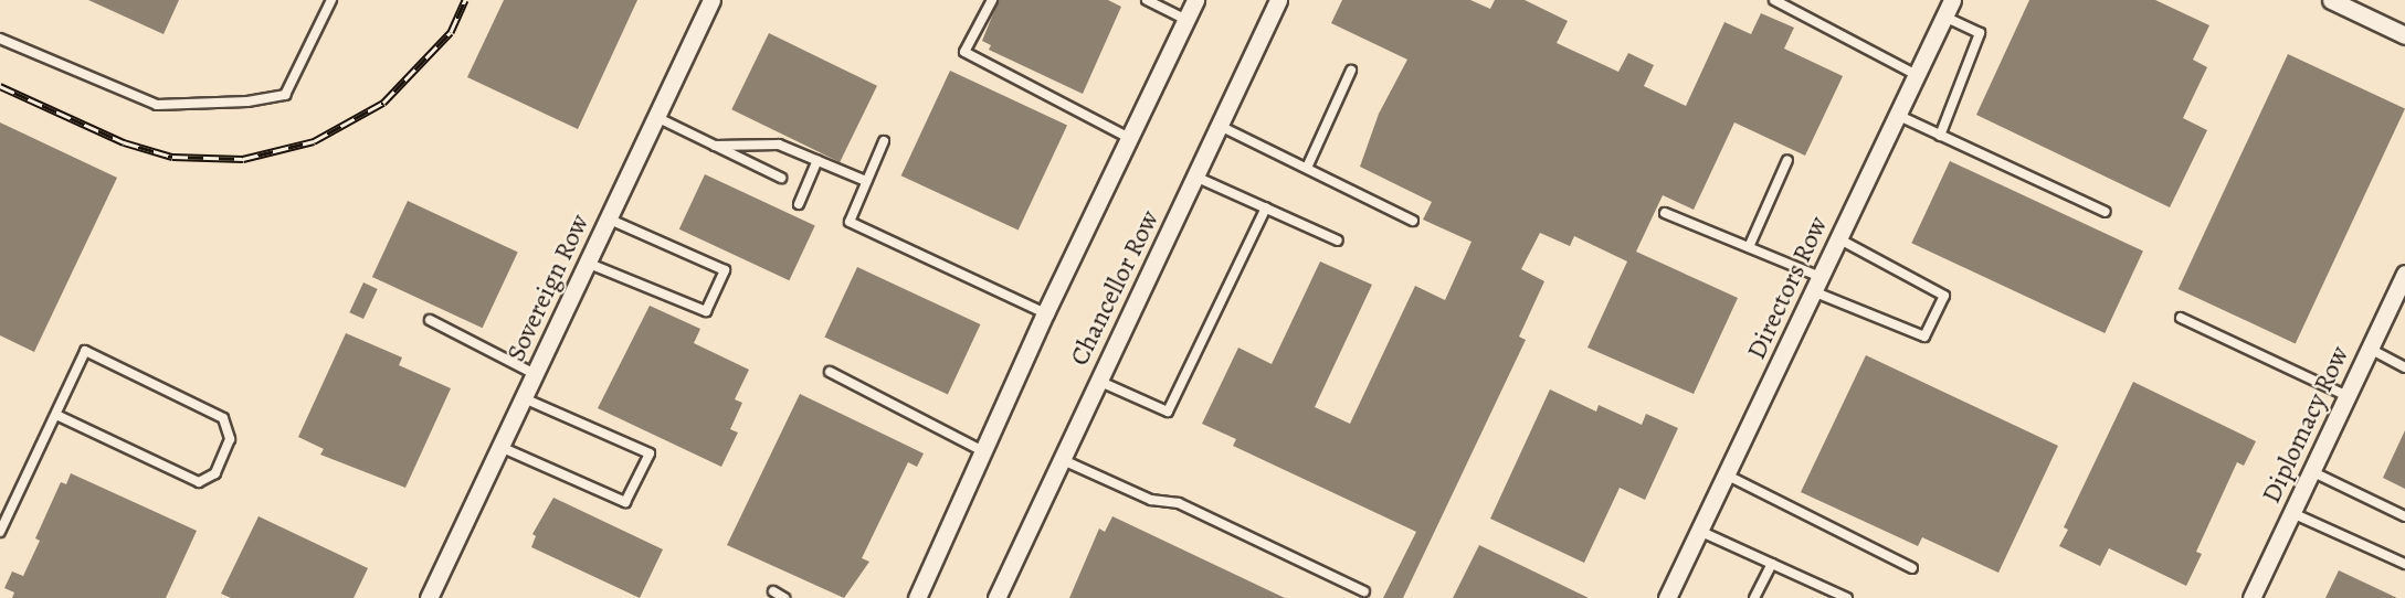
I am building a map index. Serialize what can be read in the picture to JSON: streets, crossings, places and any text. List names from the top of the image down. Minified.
{"streets":{"street":["Sovereign Row","Chancellor Row","Directors Row","Diplomacy Row"]}}
